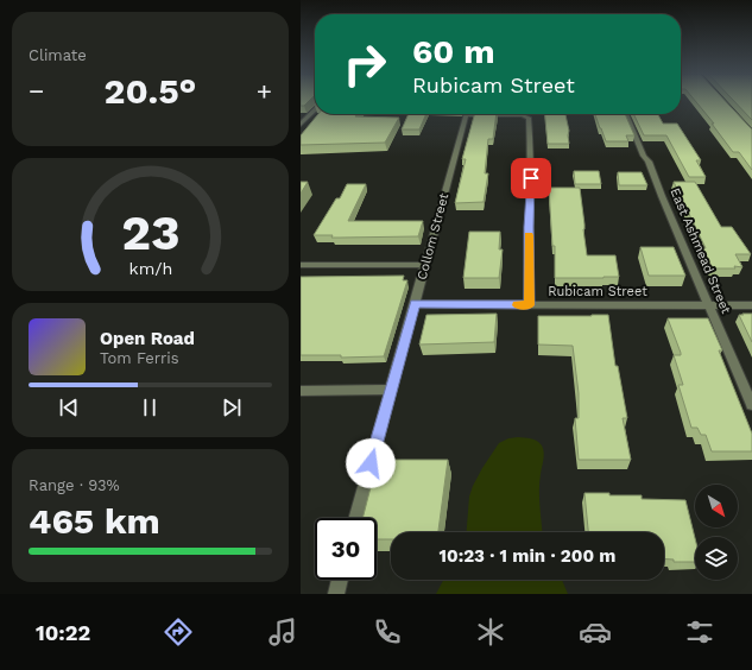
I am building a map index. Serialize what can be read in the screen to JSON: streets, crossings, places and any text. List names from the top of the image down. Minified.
{"streets":{"street":["Collom Street","East Ashmead Street","Rubicam Street"]},"crossings":[["Collom Street","Rubicam Street"],["East Ashmead Street","Rubicam Street"]],"north":"bottom right","page":{"tile":["Climate",["Range · 93%","465 km"]],"turn":["60 m","Rubicam Street"],"heat":["−","20.5°","+"],"song":["Open Road","Tom Ferris"],"limit":"30","trip":"10:23 · 1 min · 200 m","tabs":"10:22","gauge":["23","km/h"]}}
